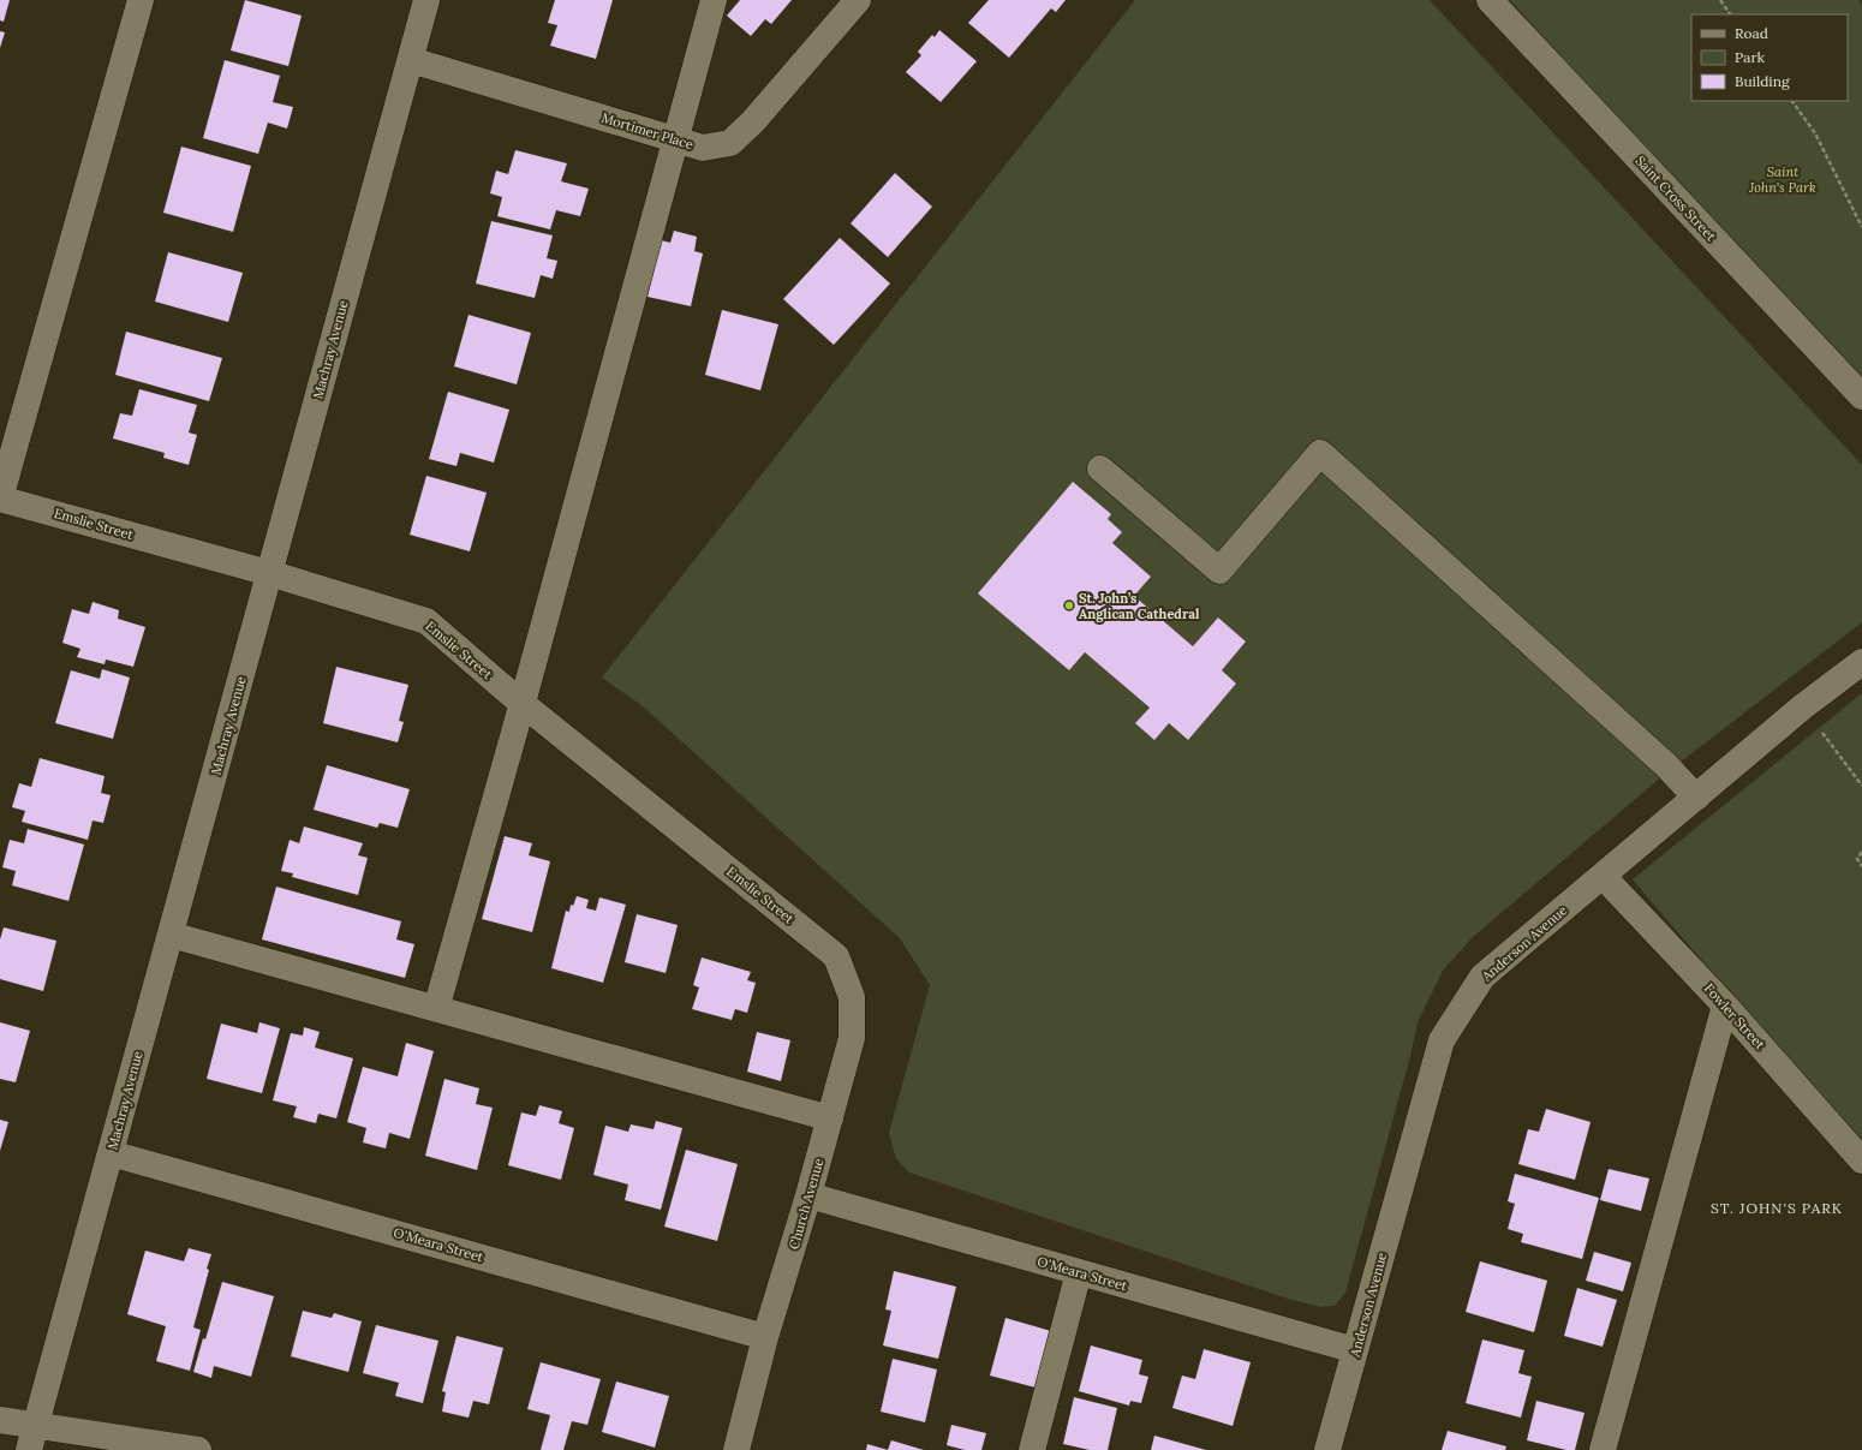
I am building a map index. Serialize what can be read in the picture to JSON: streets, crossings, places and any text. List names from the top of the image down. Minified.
{"streets":{"street":["Mortimer Place","Saint Cross Street","Machray Avenue","Emslie Street","Anderson Avenue","Fowler Street","Church Avenue","O'Meara Street"]},"crossings":[["Mortimer Place","Machray Avenue"],["Machray Avenue","Emslie Street"],["Machray Avenue","O'Meara Street"],["Emslie Street","Church Avenue"],["Anderson Avenue","Fowler Street"],["Anderson Avenue","O'Meara Street"],["Church Avenue","O'Meara Street"]],"districts":["ST. JOHN'S PARK"],"parks":["Saint John's Park"],"places":["St. John’s Anglican Cathedral"],"legend":["Road","Park","Building"]}
